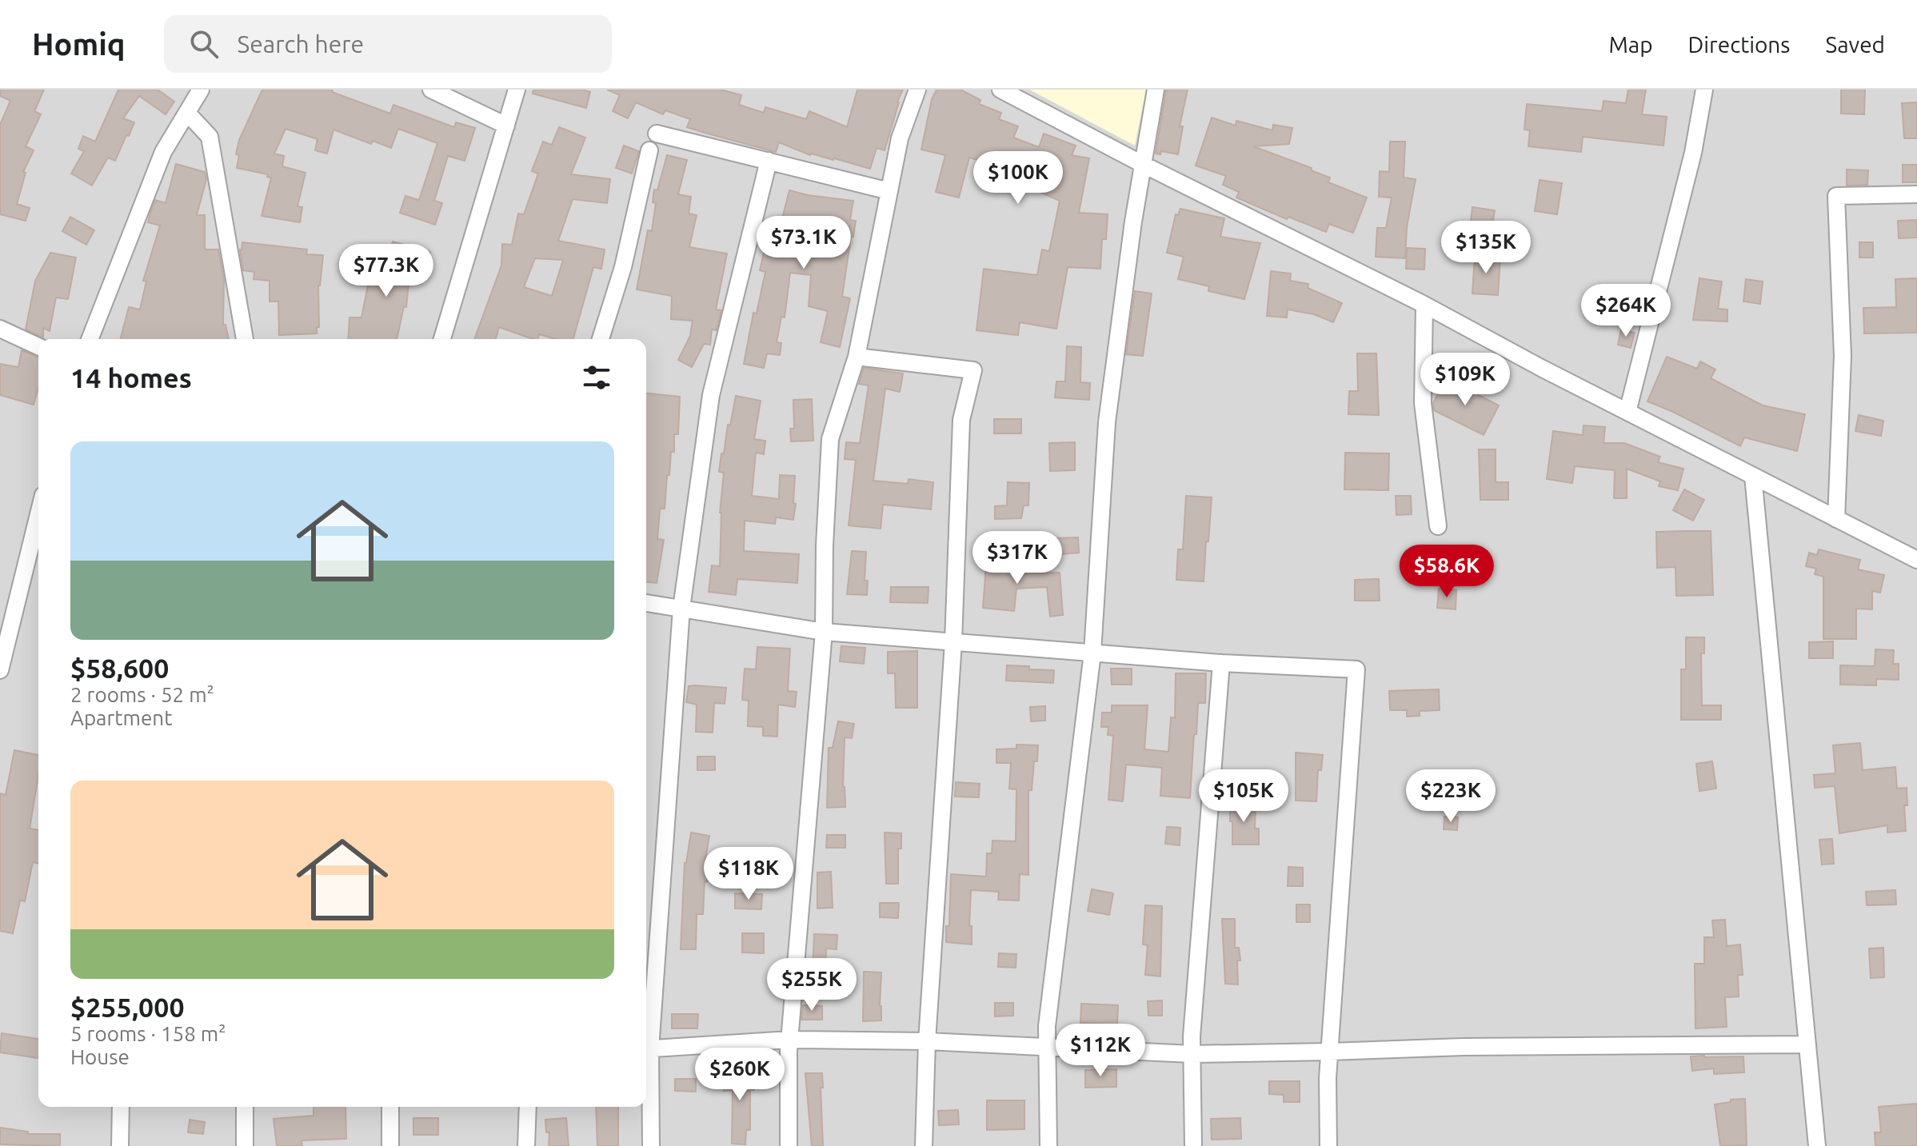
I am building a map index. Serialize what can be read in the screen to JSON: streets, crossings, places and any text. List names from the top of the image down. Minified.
{"page":{"header":"Homiq","search":"Search here","nav":["Map","Directions","Saved"],"price":["$100K","$73.1K","$135K","$77.3K","$264K","$109K","$317K","$58.6K","$105K","$223K","$118K","$255K","$112K","$260K"],"heading":"14 homes","list":[{"name":"$58,600","note":"2 rooms · 52 m² · Apartment"},{"name":"$255,000","note":"5 rooms · 158 m² · House"}]}}
